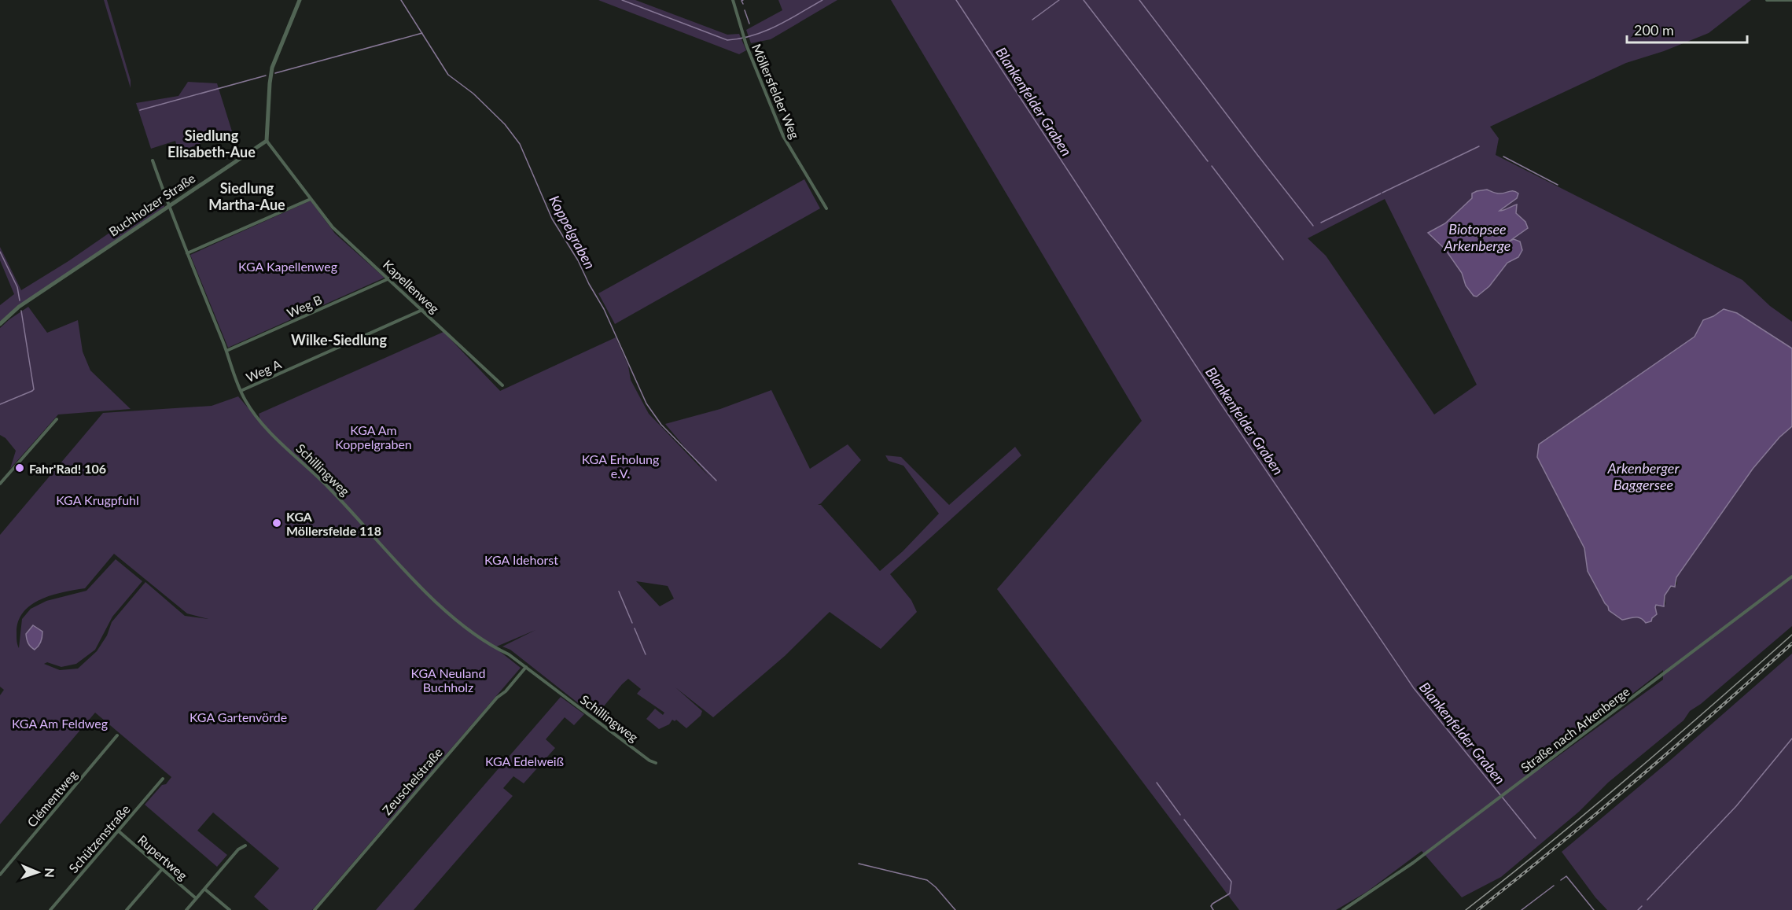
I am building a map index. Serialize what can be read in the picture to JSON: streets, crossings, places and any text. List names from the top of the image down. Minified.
{"streets":{"street":["Möllersfelder Weg","Buchholzer Straße","Kapellenweg","Weg B","Weg A","Schillingweg","Straße nach Arkenberge","Zeuschelstraße","Clémentweg","Schützenstraße","Rupertweg"]},"crossings":[["Buchholzer Straße","Kapellenweg"],["Buchholzer Straße","Schillingweg"],["Kapellenweg","Weg B"],["Kapellenweg","Weg A"],["Weg B","Schillingweg"],["Weg A","Schillingweg"],["Schillingweg","Zeuschelstraße"],["Schützenstraße","Rupertweg"]],"districts":["Siedlung Elisabeth-Aue","Siedlung Martha-Aue","Wilke-Siedlung"],"water":["Blankenfelder Graben","Biotopsee Arkenberge","Koppelgraben","Arkenberger Baggersee"],"parks":["KGA Kapellenweg","KGA Am Koppelgraben","KGA Erholung e.V.","KGA Krugpfuhl","KGA Idehorst","KGA Neuland Buchholz","KGA Gartenvörde","KGA Am Feldweg","KGA Edelweiß"],"places":["Fahr'Rad! 106","KGA Möllersfelde 118"],"scale_bar":"200 m","north":"right"}
